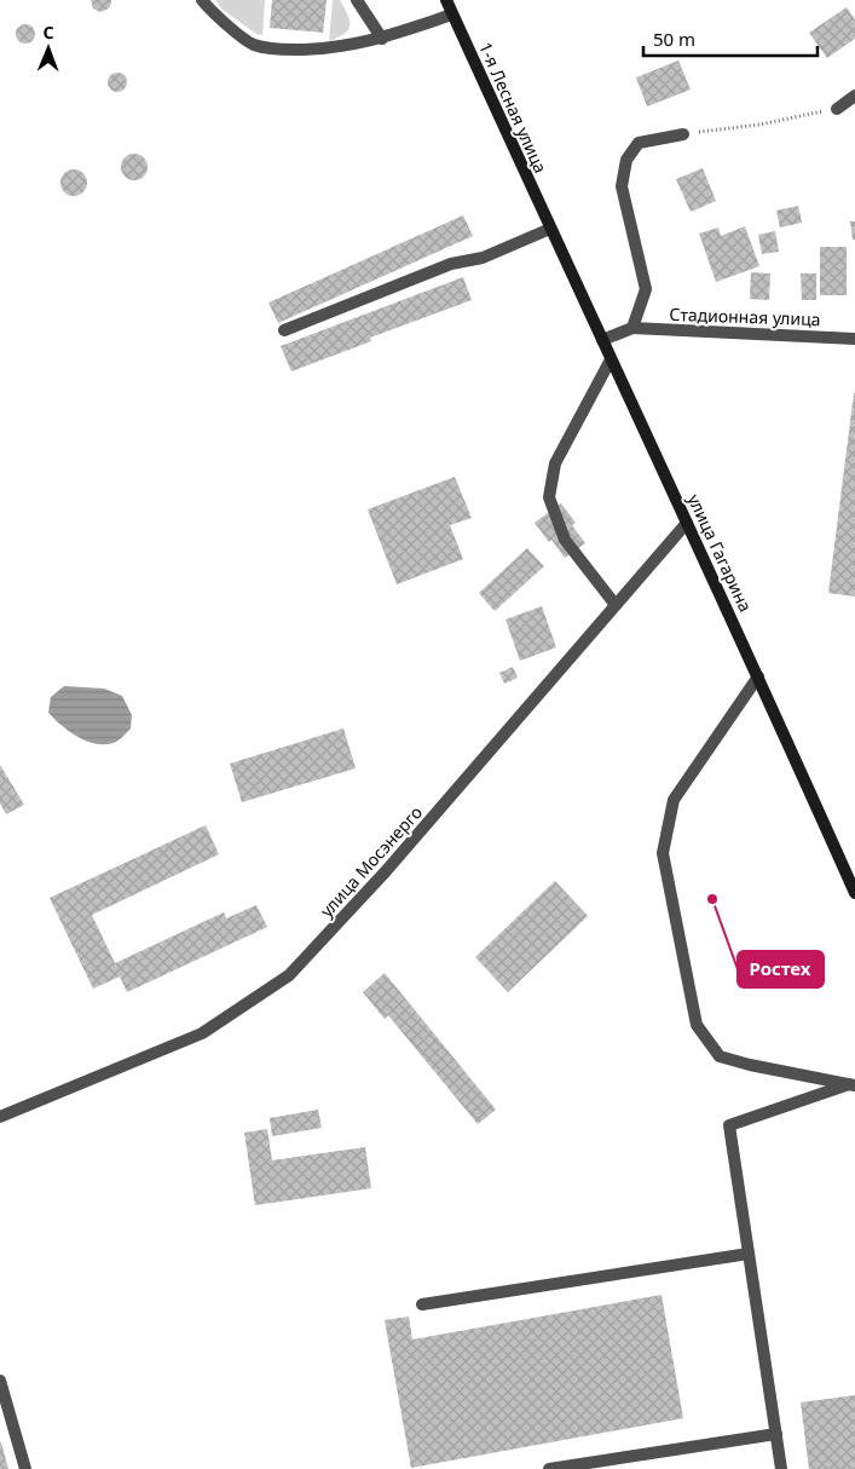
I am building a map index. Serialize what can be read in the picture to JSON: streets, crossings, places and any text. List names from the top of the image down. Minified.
{"streets":{"main road":["1-я Лесная улица","улица Гагарина"],"street":["Стадионная улица","улица Мосэнерго"]},"crossings":[["1-я Лесная улица","улица Гагарина"],["улица Гагарина","улица Мосэнерго"]],"places":["Ростех"],"scale_bar":"50 m","north":"top"}
